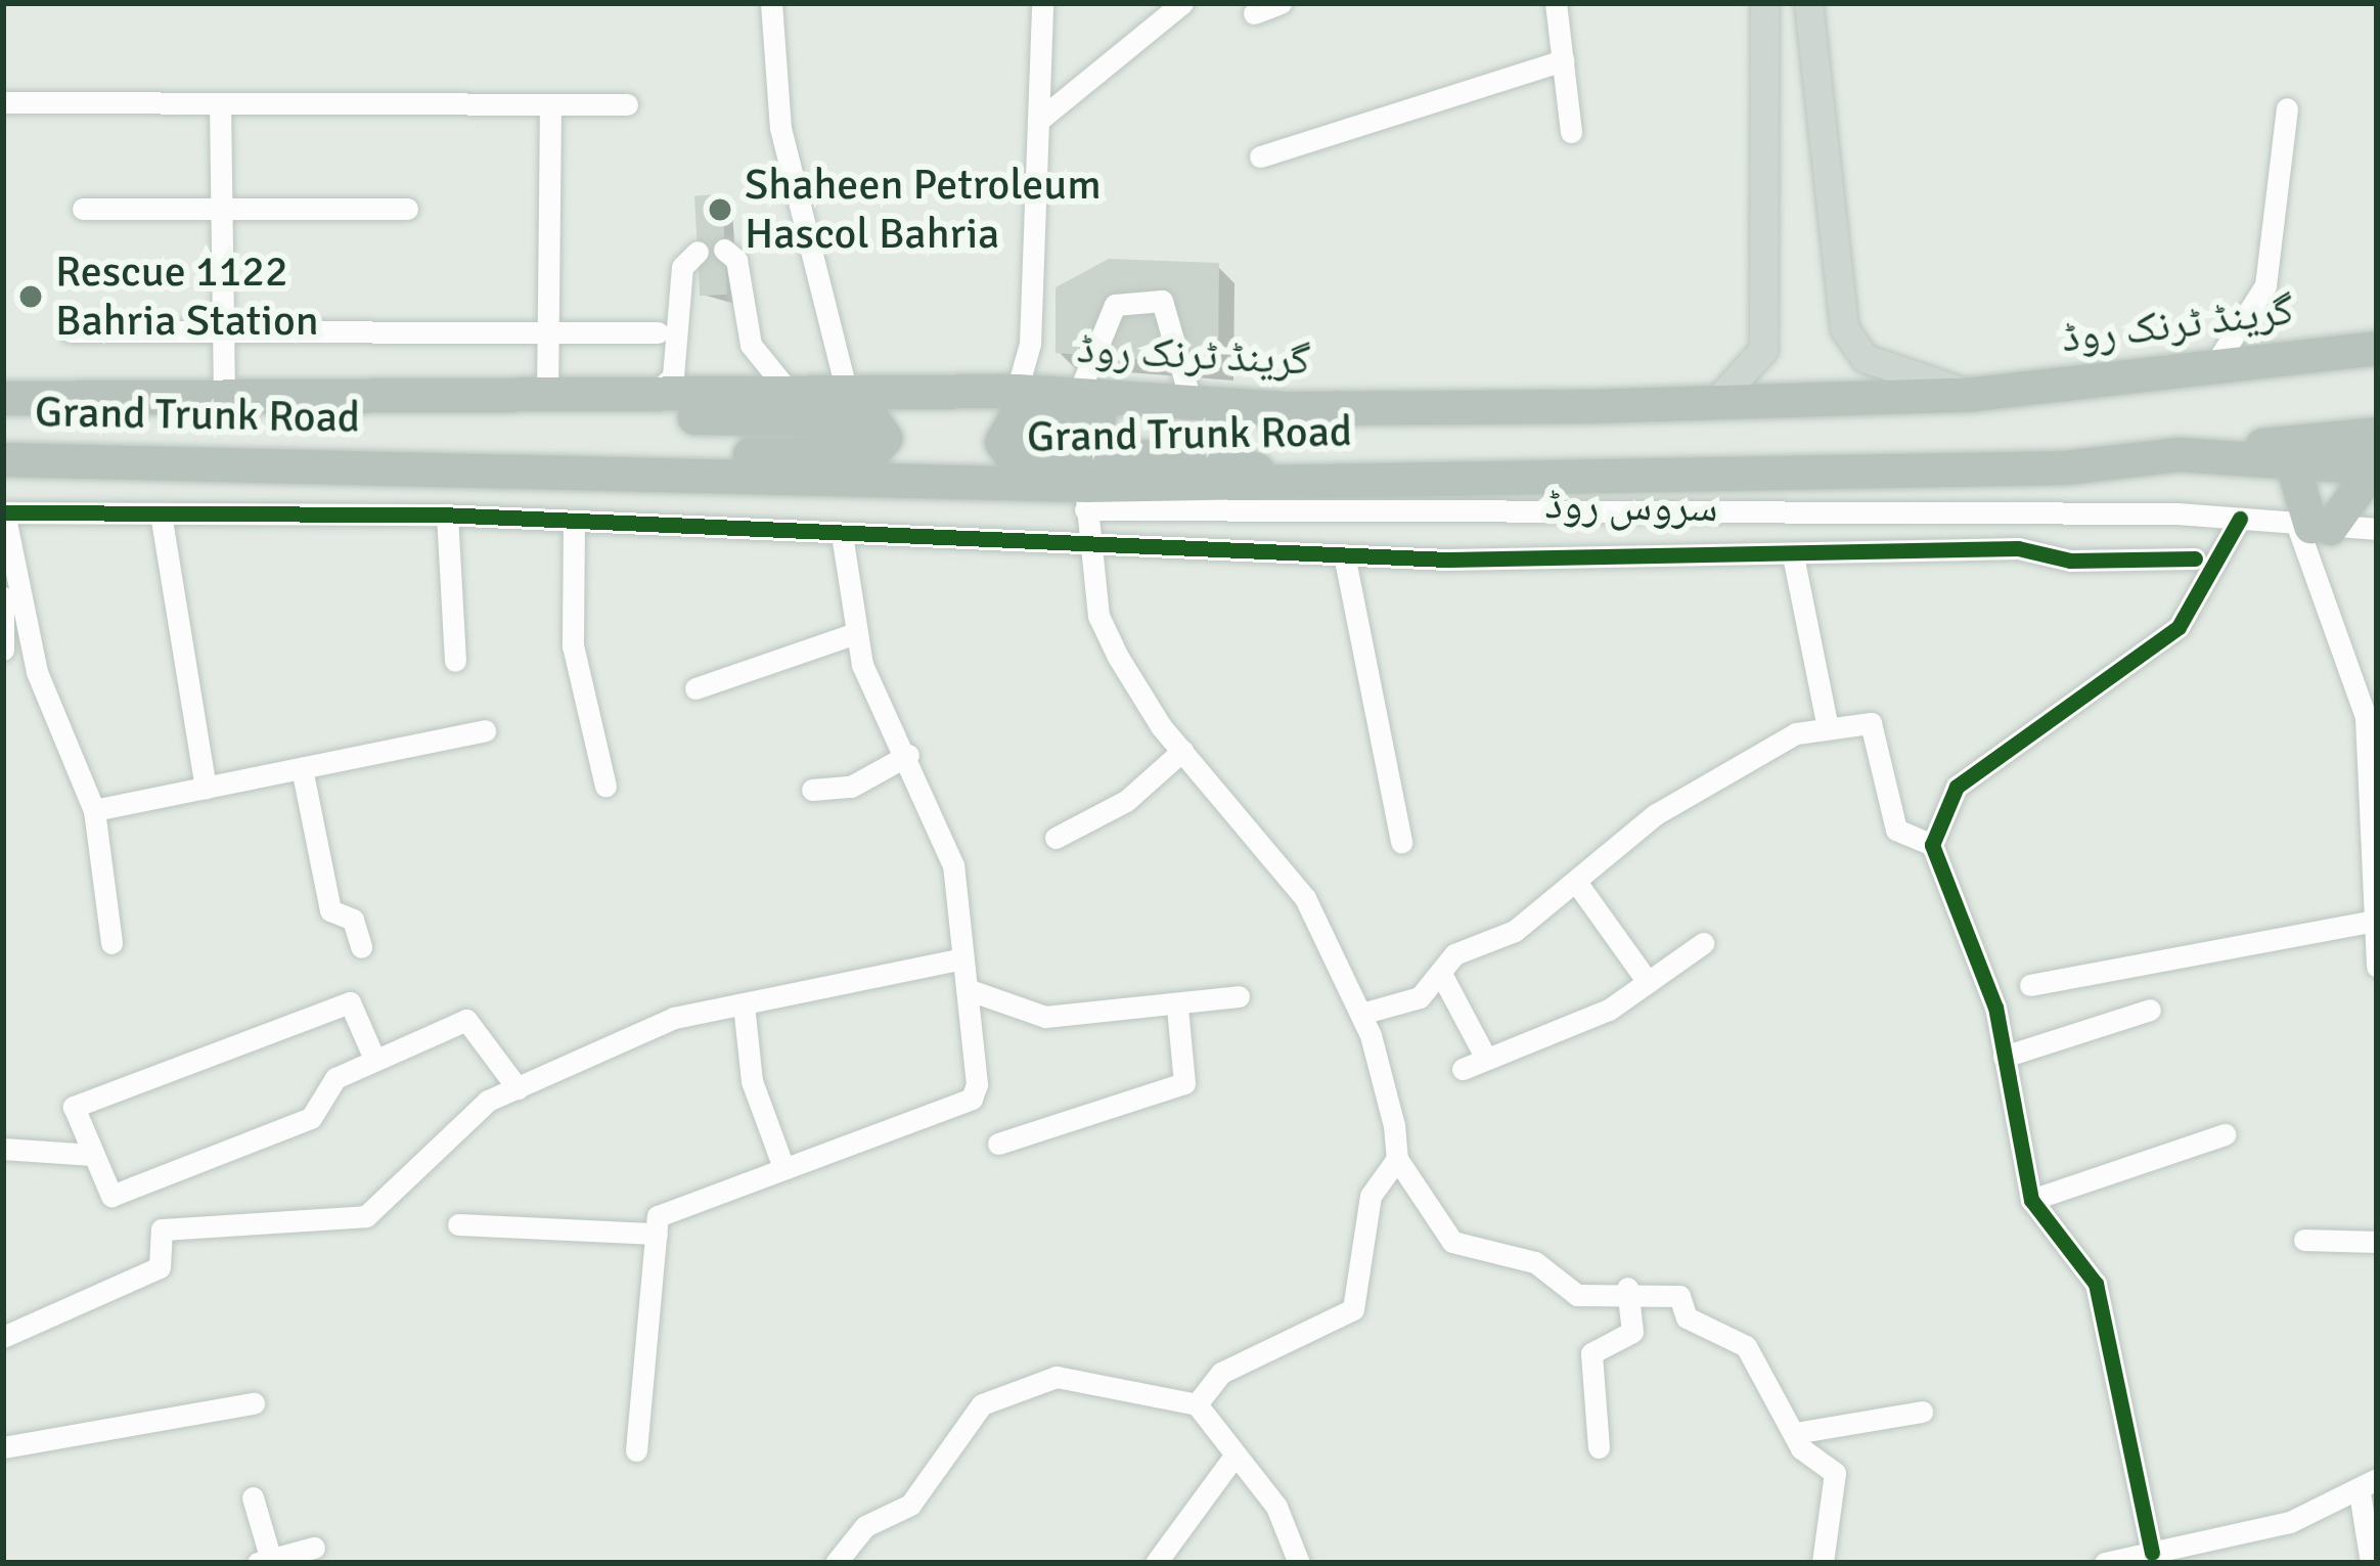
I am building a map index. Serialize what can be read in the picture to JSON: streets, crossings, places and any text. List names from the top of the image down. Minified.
{"streets":{"highway":["گرینڈ ٹرنک روڈ","Grand Trunk Road"],"street":["سروس روڈ"]},"crossings":[["Grand Trunk Road","سروس روڈ"]],"places":["Shaheen Petroleum Hascol Bahria","Rescue 1122 Bahria Station"]}
